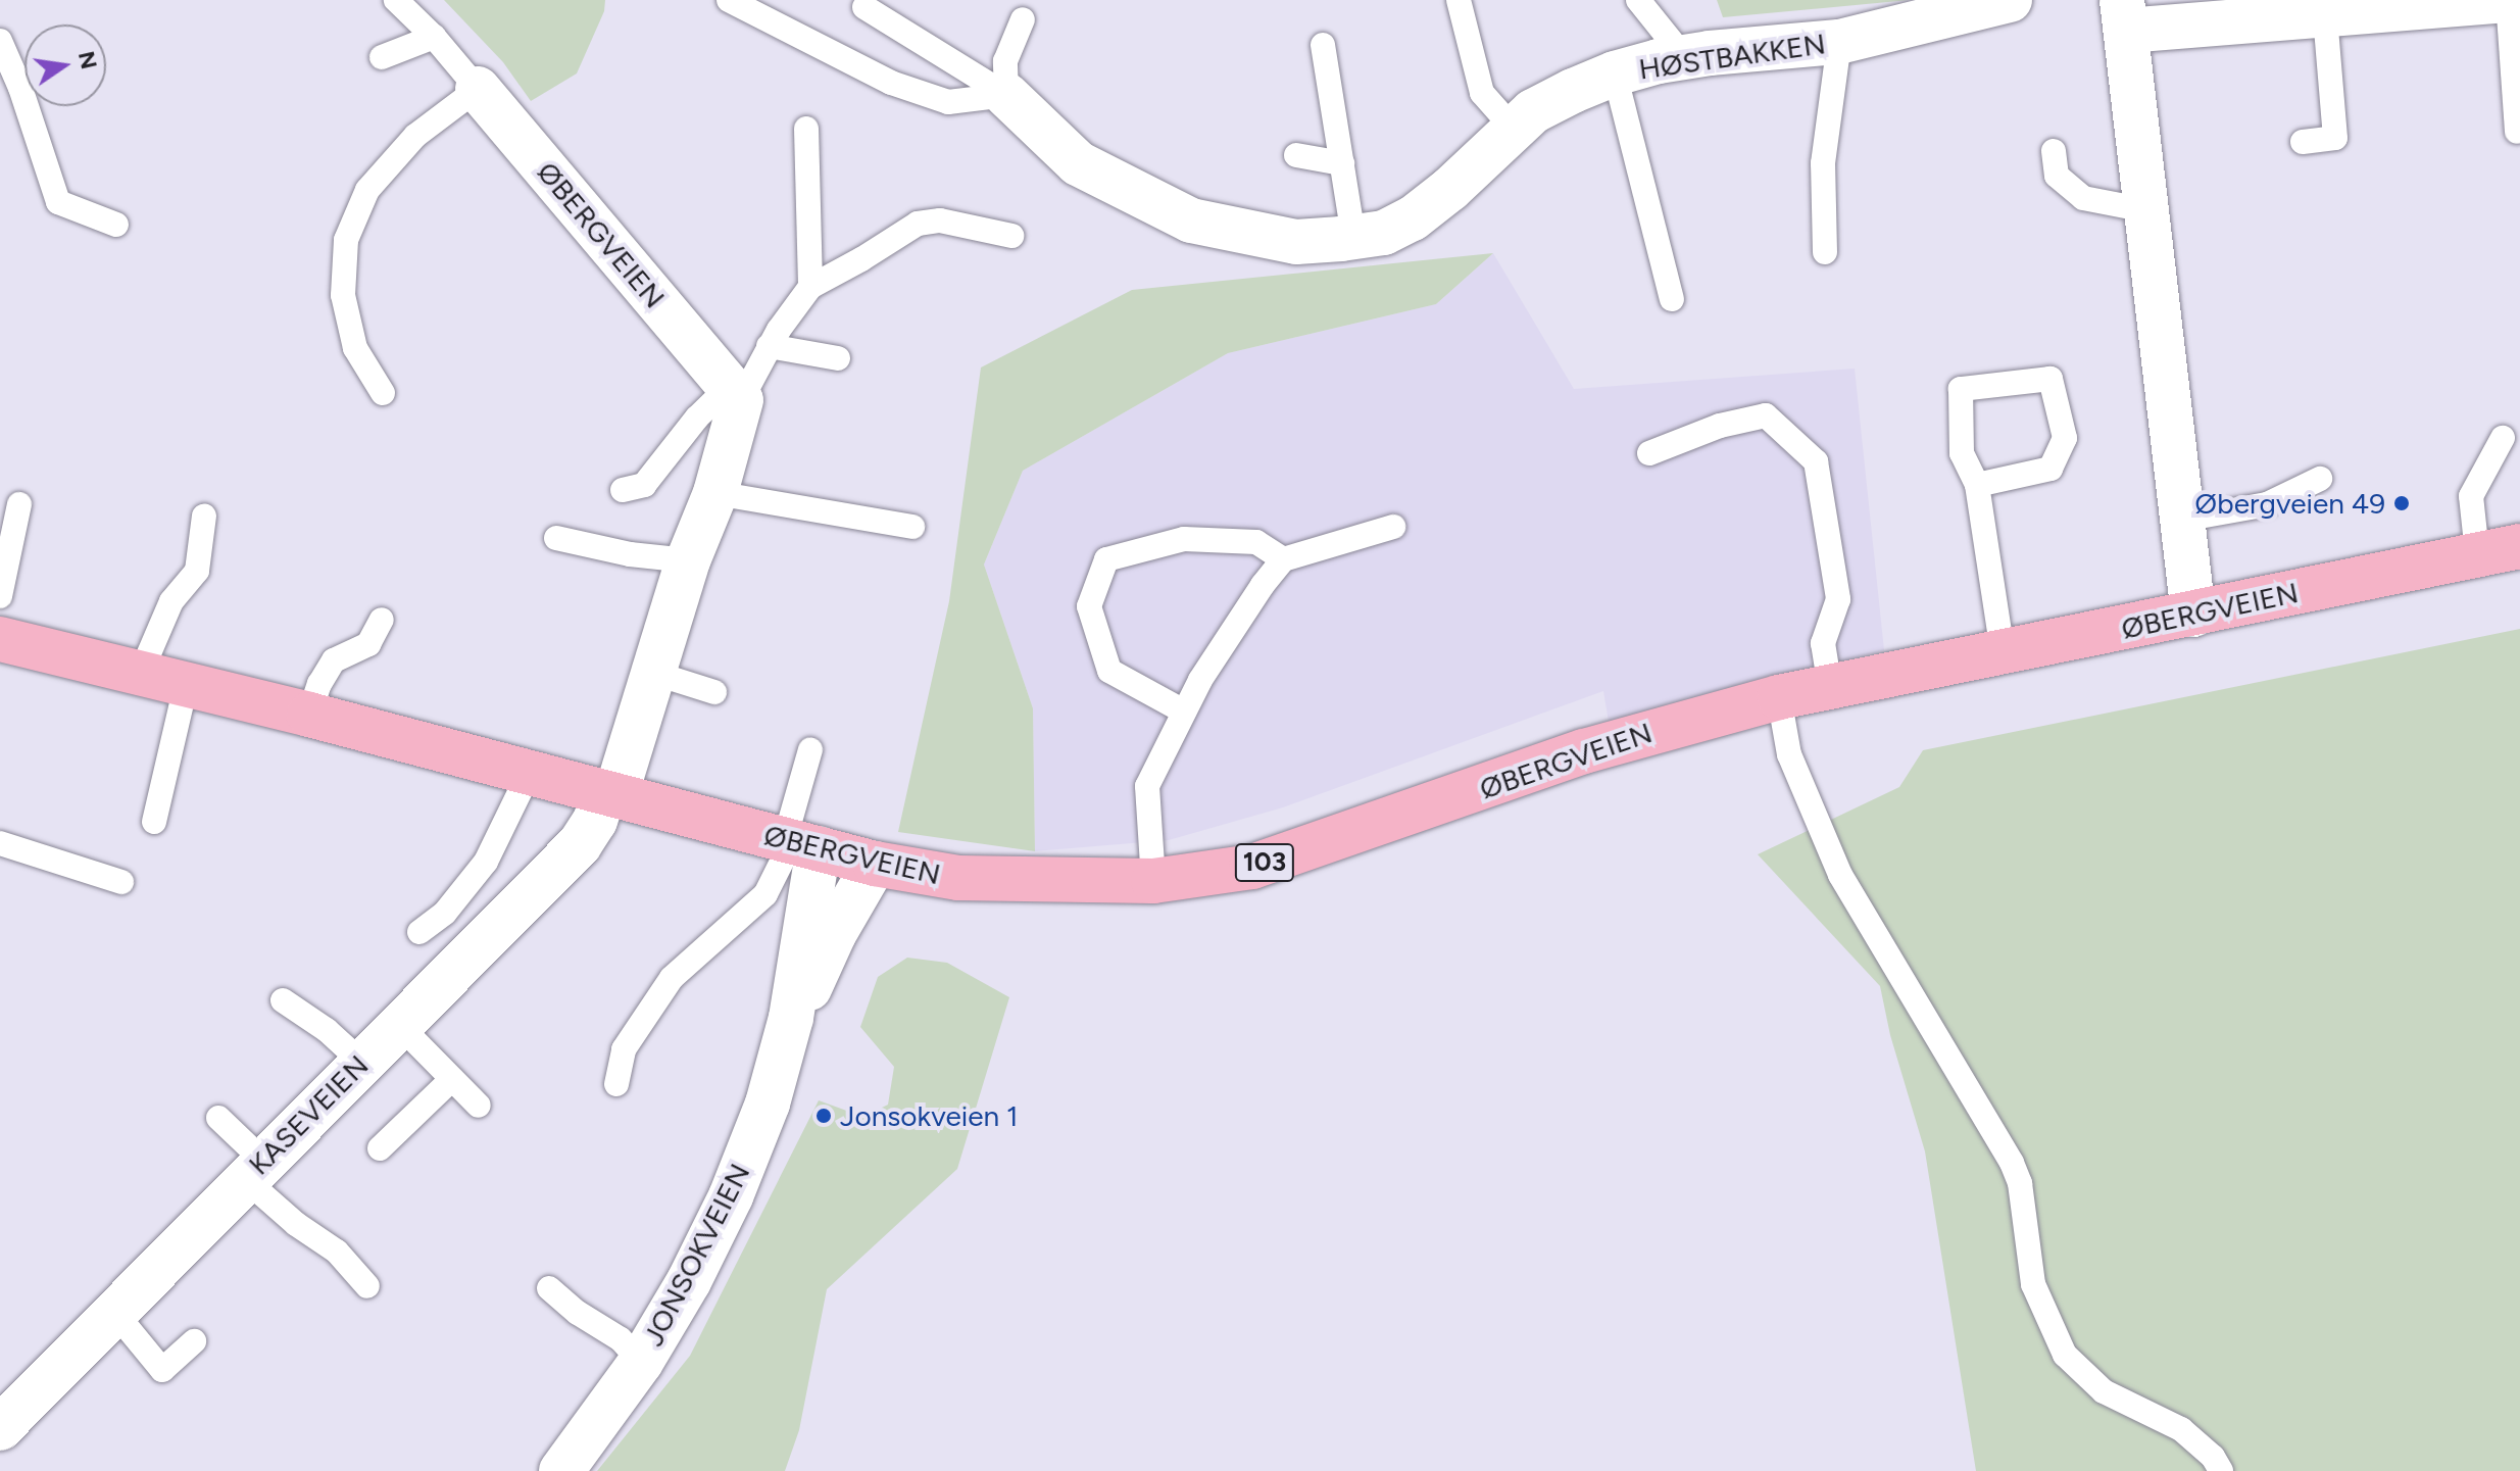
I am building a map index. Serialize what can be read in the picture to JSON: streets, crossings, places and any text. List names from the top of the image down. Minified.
{"streets":{"main road":["ØBERGVEIEN","103"],"street":["HØSTBAKKEN","KASEVEIEN","JONSOKVEIEN"]},"crossings":[["ØBERGVEIEN","KASEVEIEN"],["ØBERGVEIEN","JONSOKVEIEN"]],"places":["Øbergveien 49","Jonsokveien 1"],"north":"right"}
